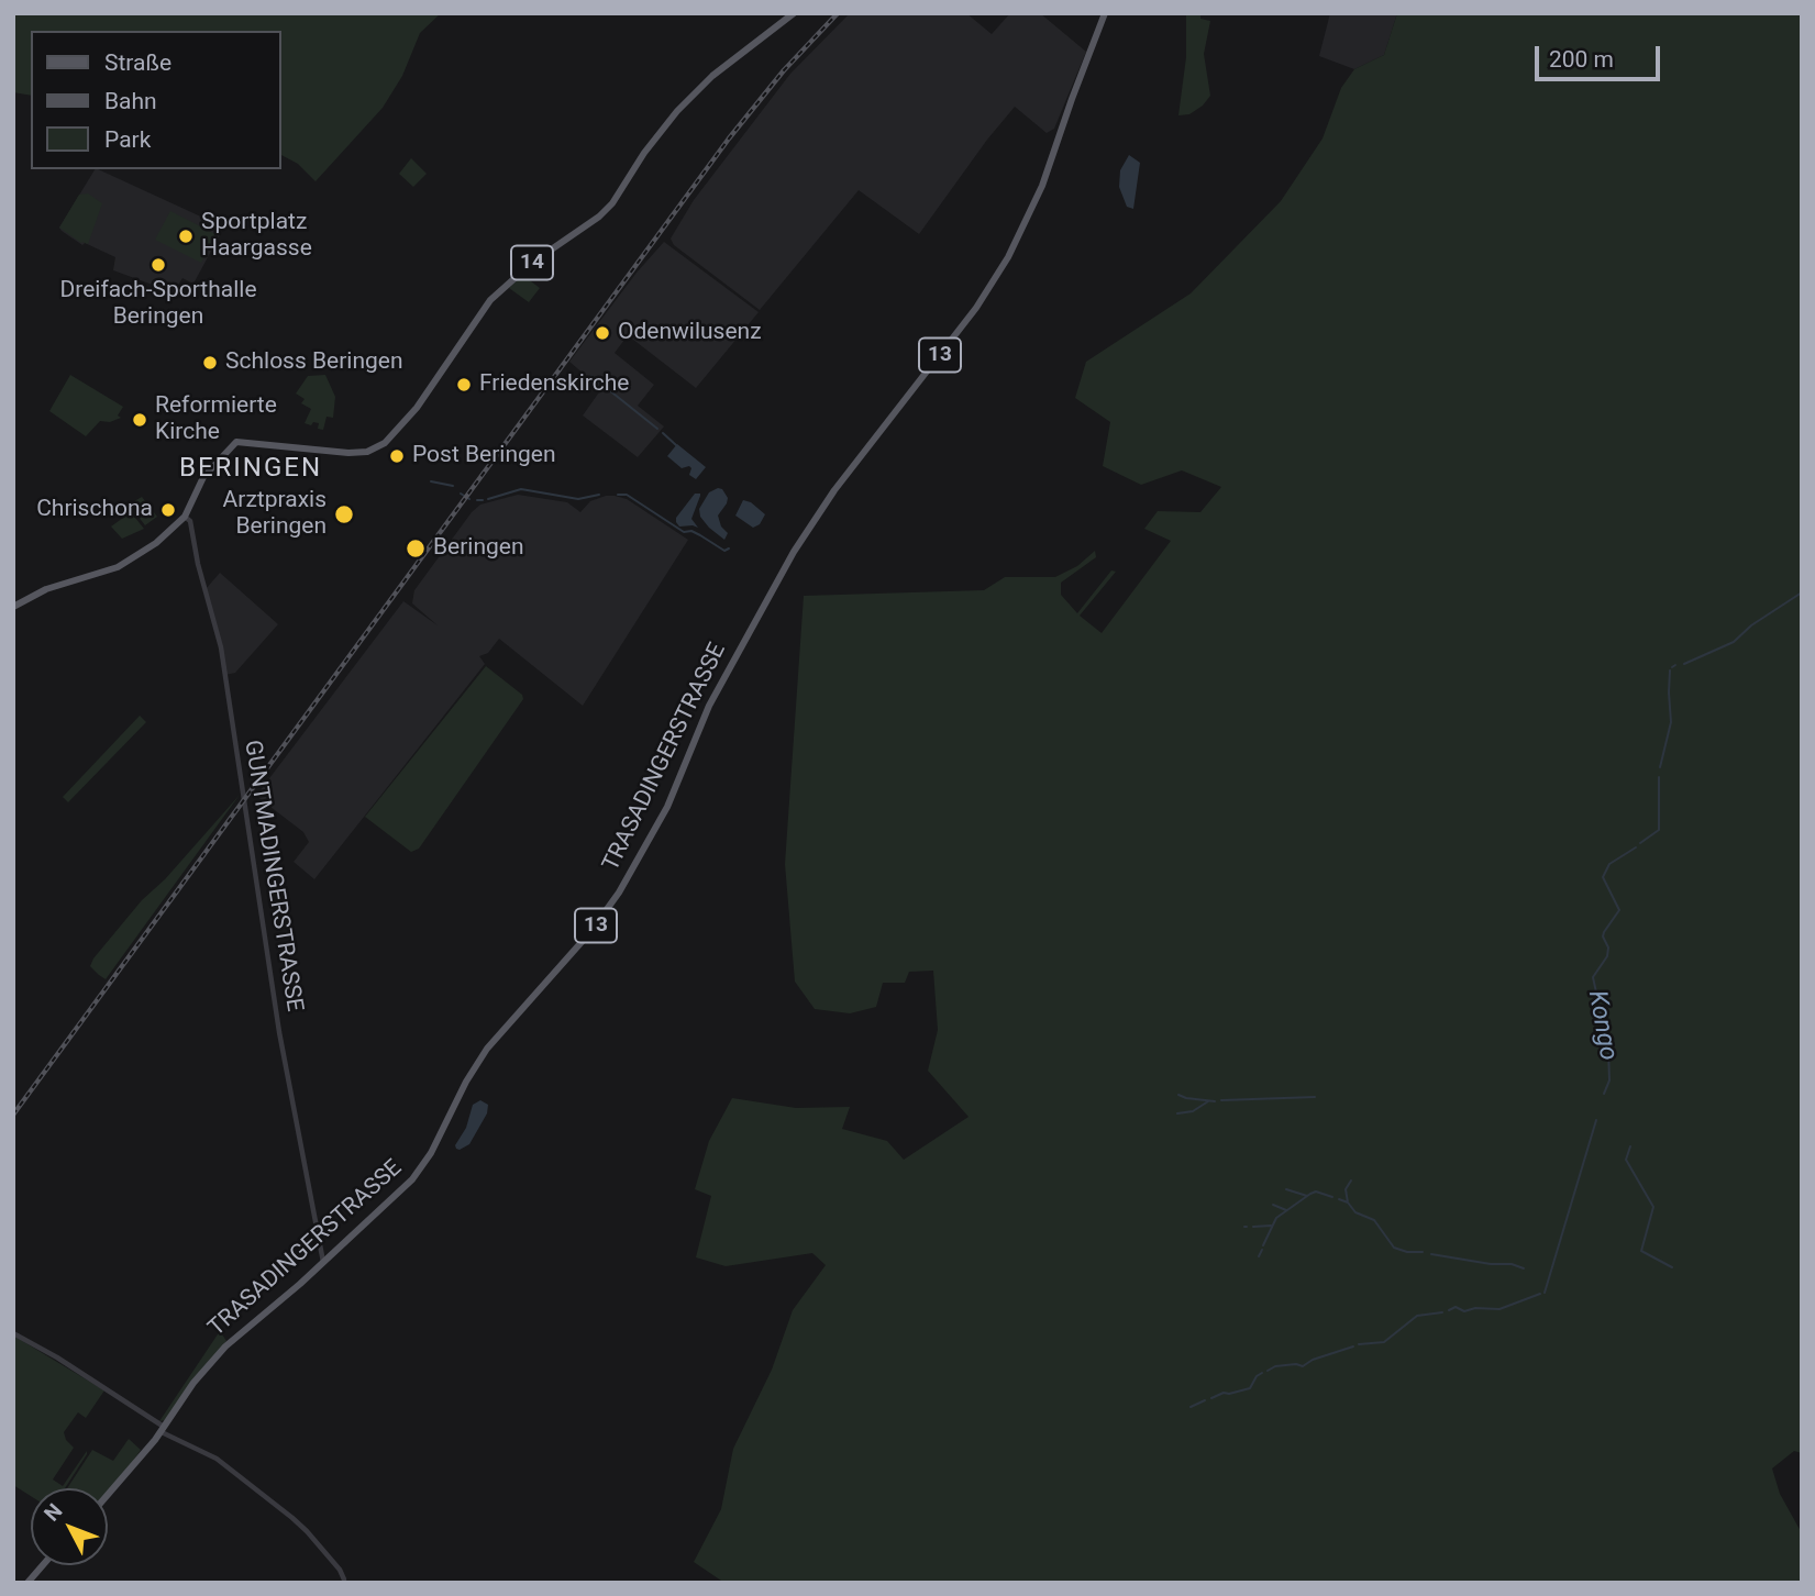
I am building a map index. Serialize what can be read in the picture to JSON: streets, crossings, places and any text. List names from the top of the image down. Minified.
{"streets":{"main road":["14","13","TRASADINGERSTRASSE"],"street":["GUNTMADINGERSTRASSE"]},"crossings":[["14","GUNTMADINGERSTRASSE"],["TRASADINGERSTRASSE","GUNTMADINGERSTRASSE"]],"districts":["BERINGEN"],"water":["Kongo"],"places":["Sportplatz Haargasse","Dreifach-Sporthalle Beringen","Odenwilusenz","Schloss Beringen","Friedenskirche","Reformierte Kirche","Post Beringen","Chrischona","Arztpraxis Beringen","Beringen"],"legend":["Straße","Bahn","Park"],"scale_bar":"200 m","north":"top left"}
